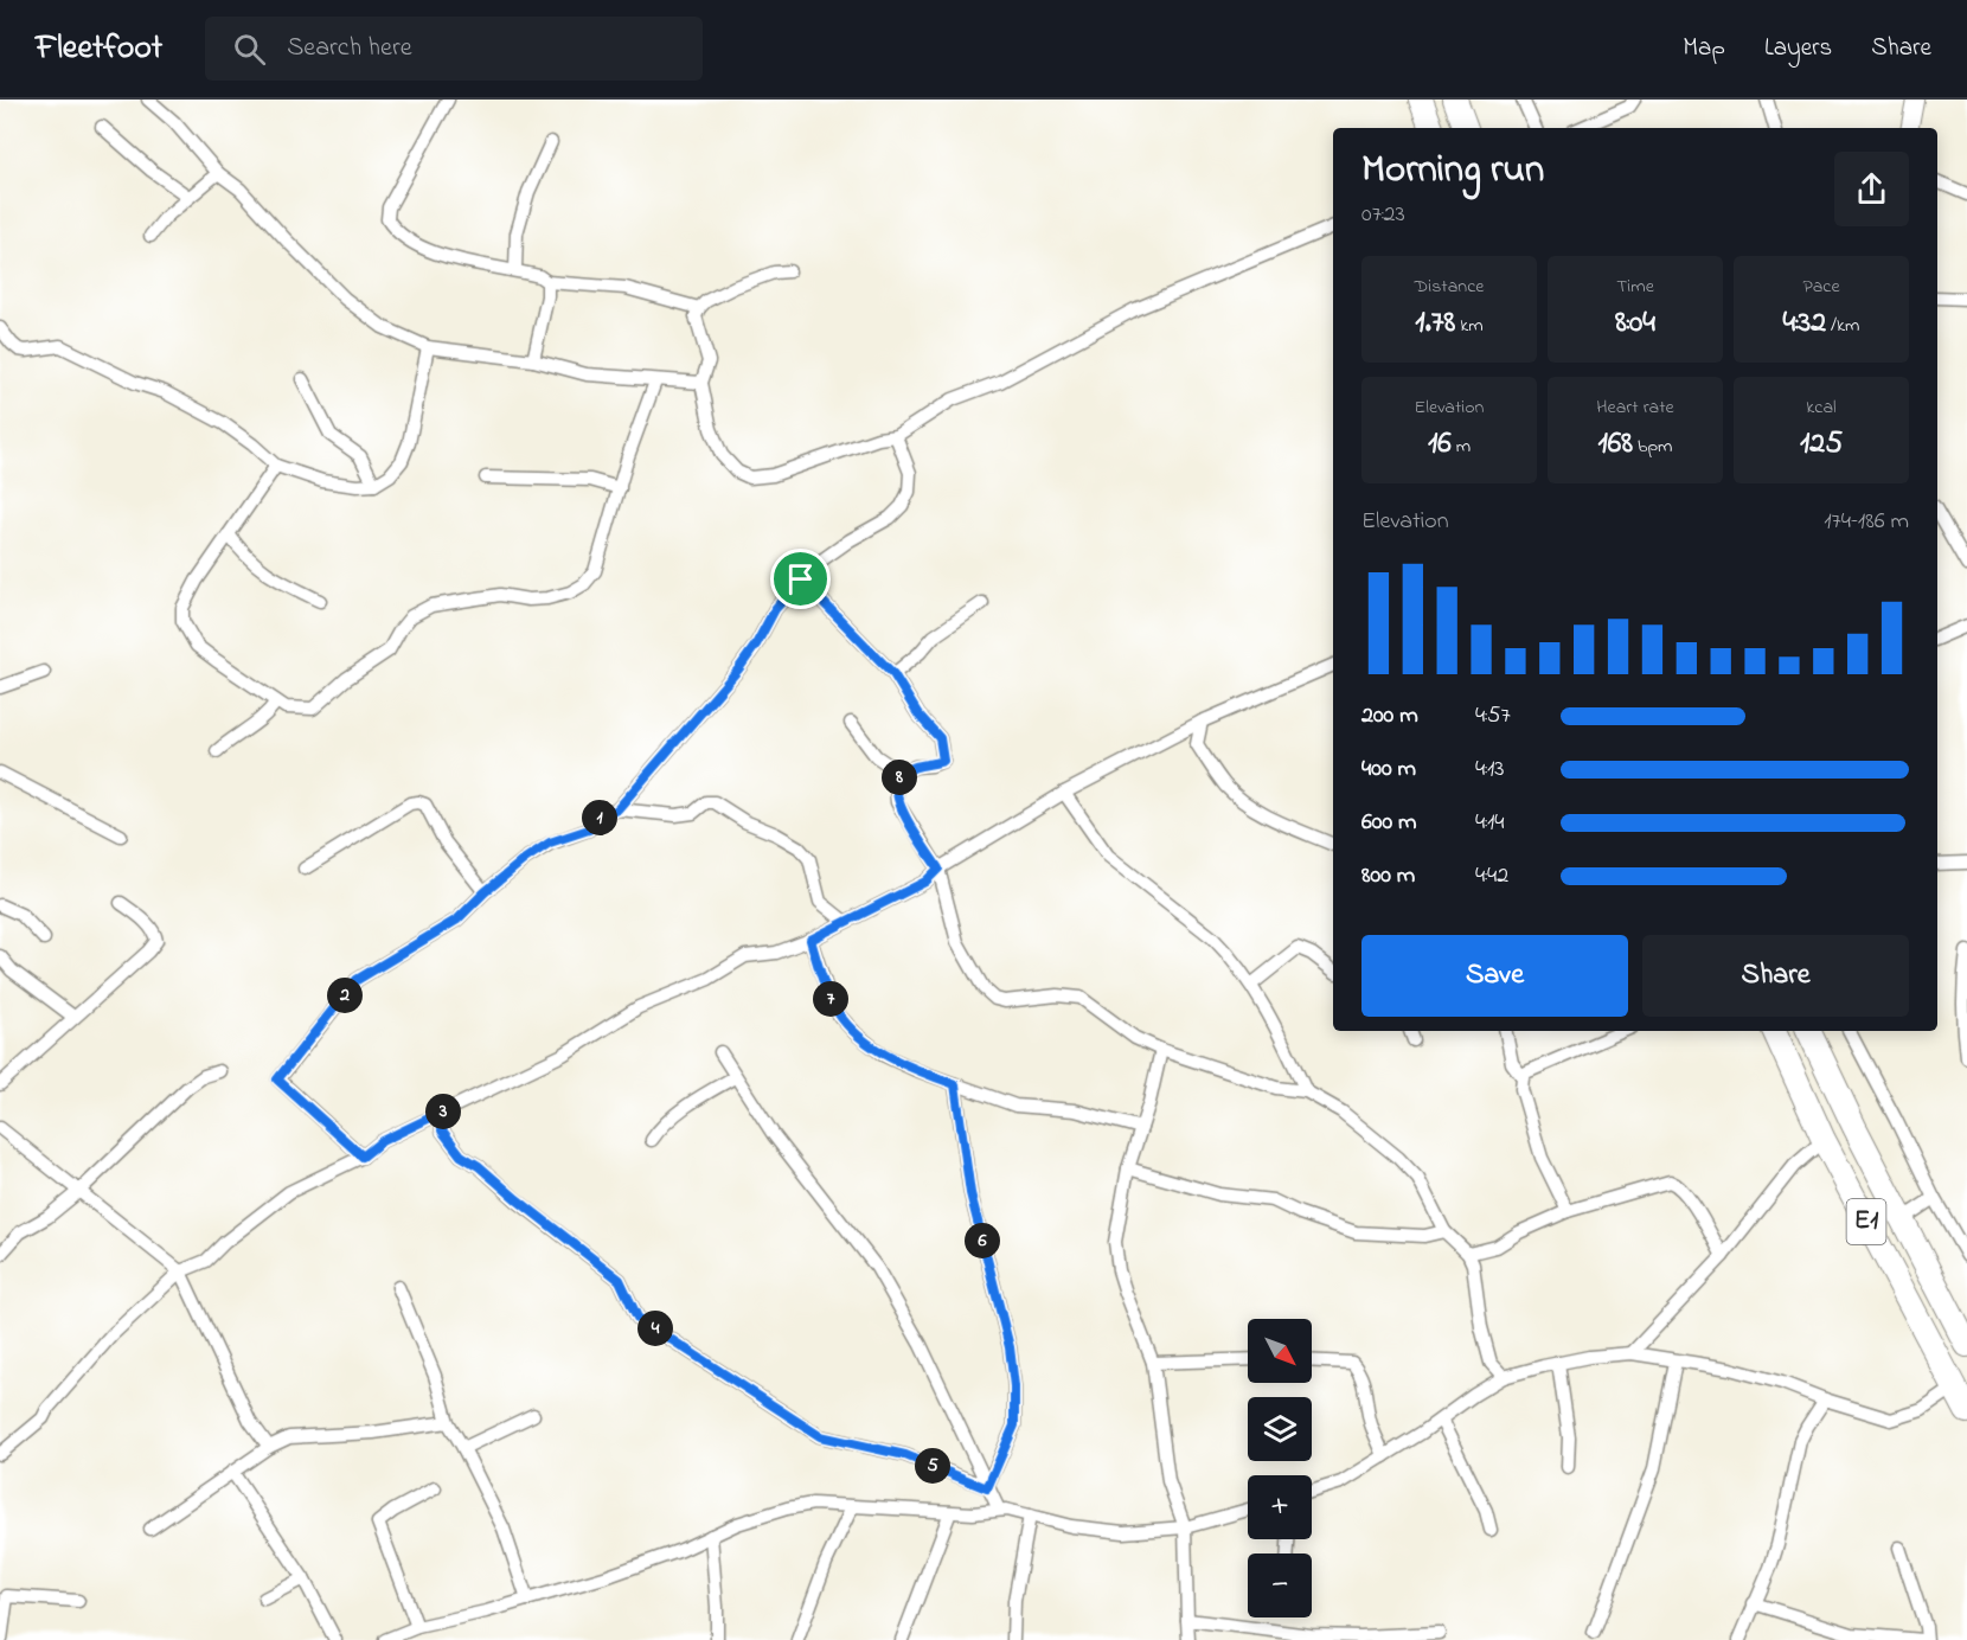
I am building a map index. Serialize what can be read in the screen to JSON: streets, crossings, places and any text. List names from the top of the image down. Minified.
{"streets":{"highway":["E1"]},"north":"bottom right","page":{"header":"Fleetfoot","search":"Search here","nav":["Map","Layers","Share"],"heading":["Morning run","07:23"],"stats":[["Distance","1.78 km"],["Time","8:04"],["Pace","4:32 /km"],["Elevation","16 m"],["Heart rate","168 bpm"],["kcal","125"]],"chart":["Elevation","174–186 m"],"list":[{"name":"200 m","note":"4:57"},{"name":"400 m","note":"4:13"},{"name":"600 m","note":"4:14"},{"name":"800 m","note":"4:42"}],"pins":["8","1","2","7","3","6","4","5"],"buttons":["Save","Share"],"map_buttons":["+","−"]}}
